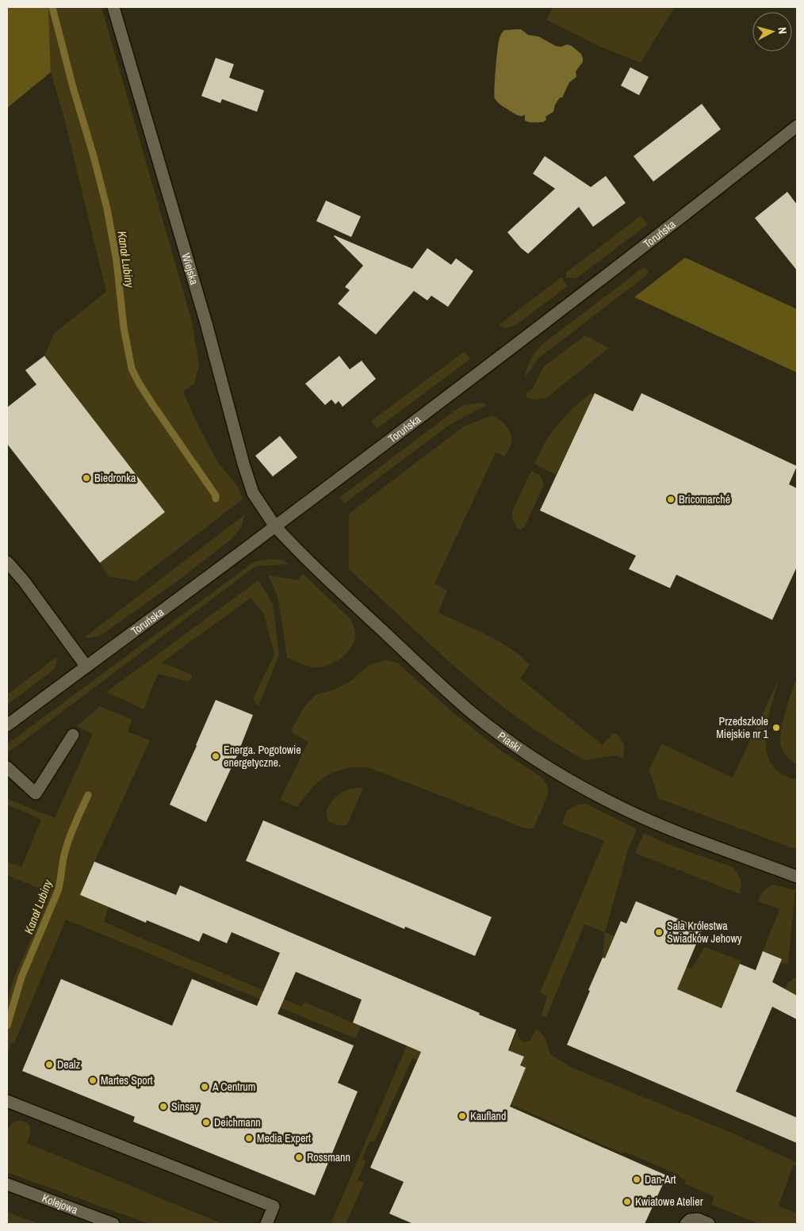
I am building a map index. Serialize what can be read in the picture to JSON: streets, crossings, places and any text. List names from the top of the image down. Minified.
{"streets":{"street":["Toruńska","Wiejska","Piaski","Kolejowa"]},"crossings":[["Toruńska","Wiejska"],["Toruńska","Piaski"],["Wiejska","Piaski"]],"water":["Kanał Lubiny"],"places":["Biedronka","Bricomarché","Przedszkole Miejskie nr 1","Energa. Pogotowie energetyczne.","Sala Królestwa Świadków Jehowy","Dealz","Martes Sport","A Centrum","Sinsay","Kaufland","Deichmann","Media Expert","Rossmann","Dan-Art","Kwiatowe Atelier"],"north":"right"}
